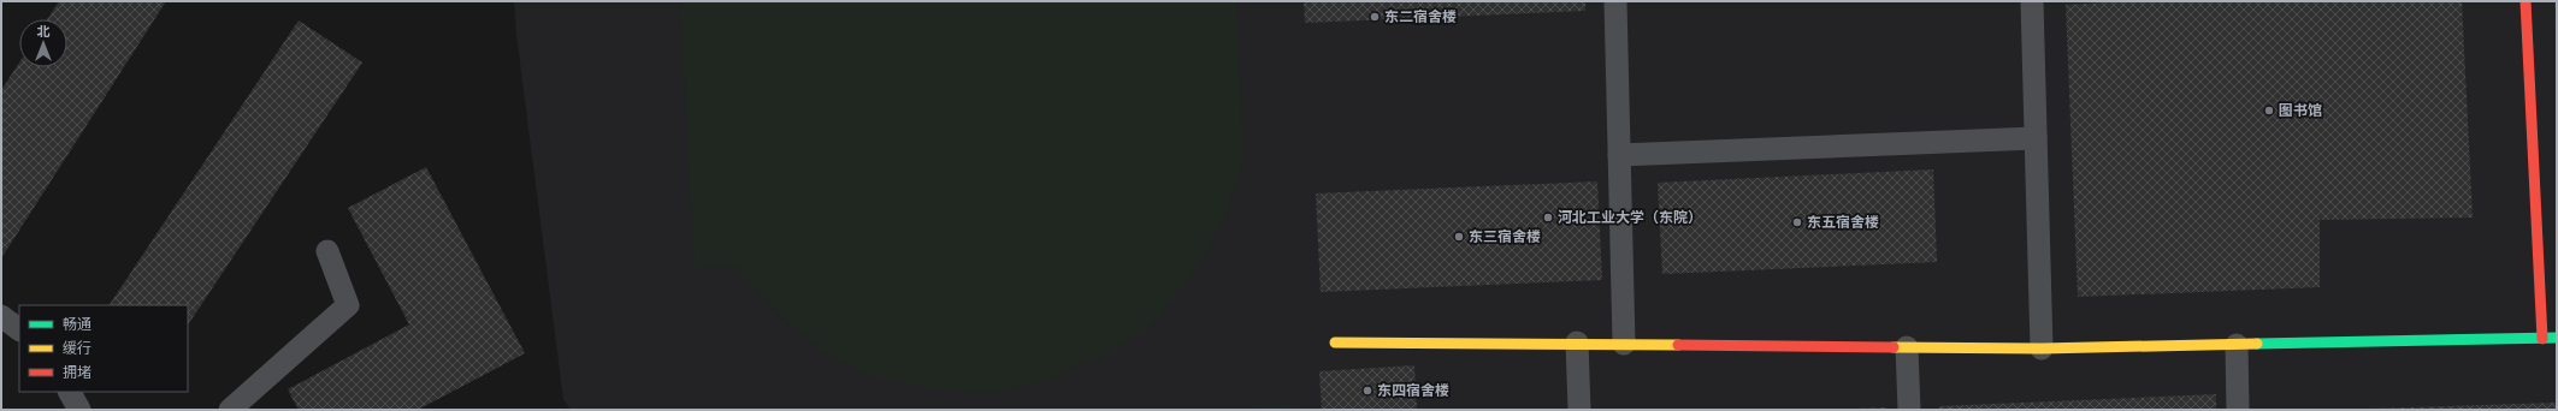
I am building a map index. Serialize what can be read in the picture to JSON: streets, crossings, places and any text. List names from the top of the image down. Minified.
{"places":["东二宿舍楼","图书馆","河北工业大学（东院）","东五宿舍楼","东三宿舍楼","东四宿舍楼"],"legend":["畅通","缓行","拥堵"],"north":"top"}
